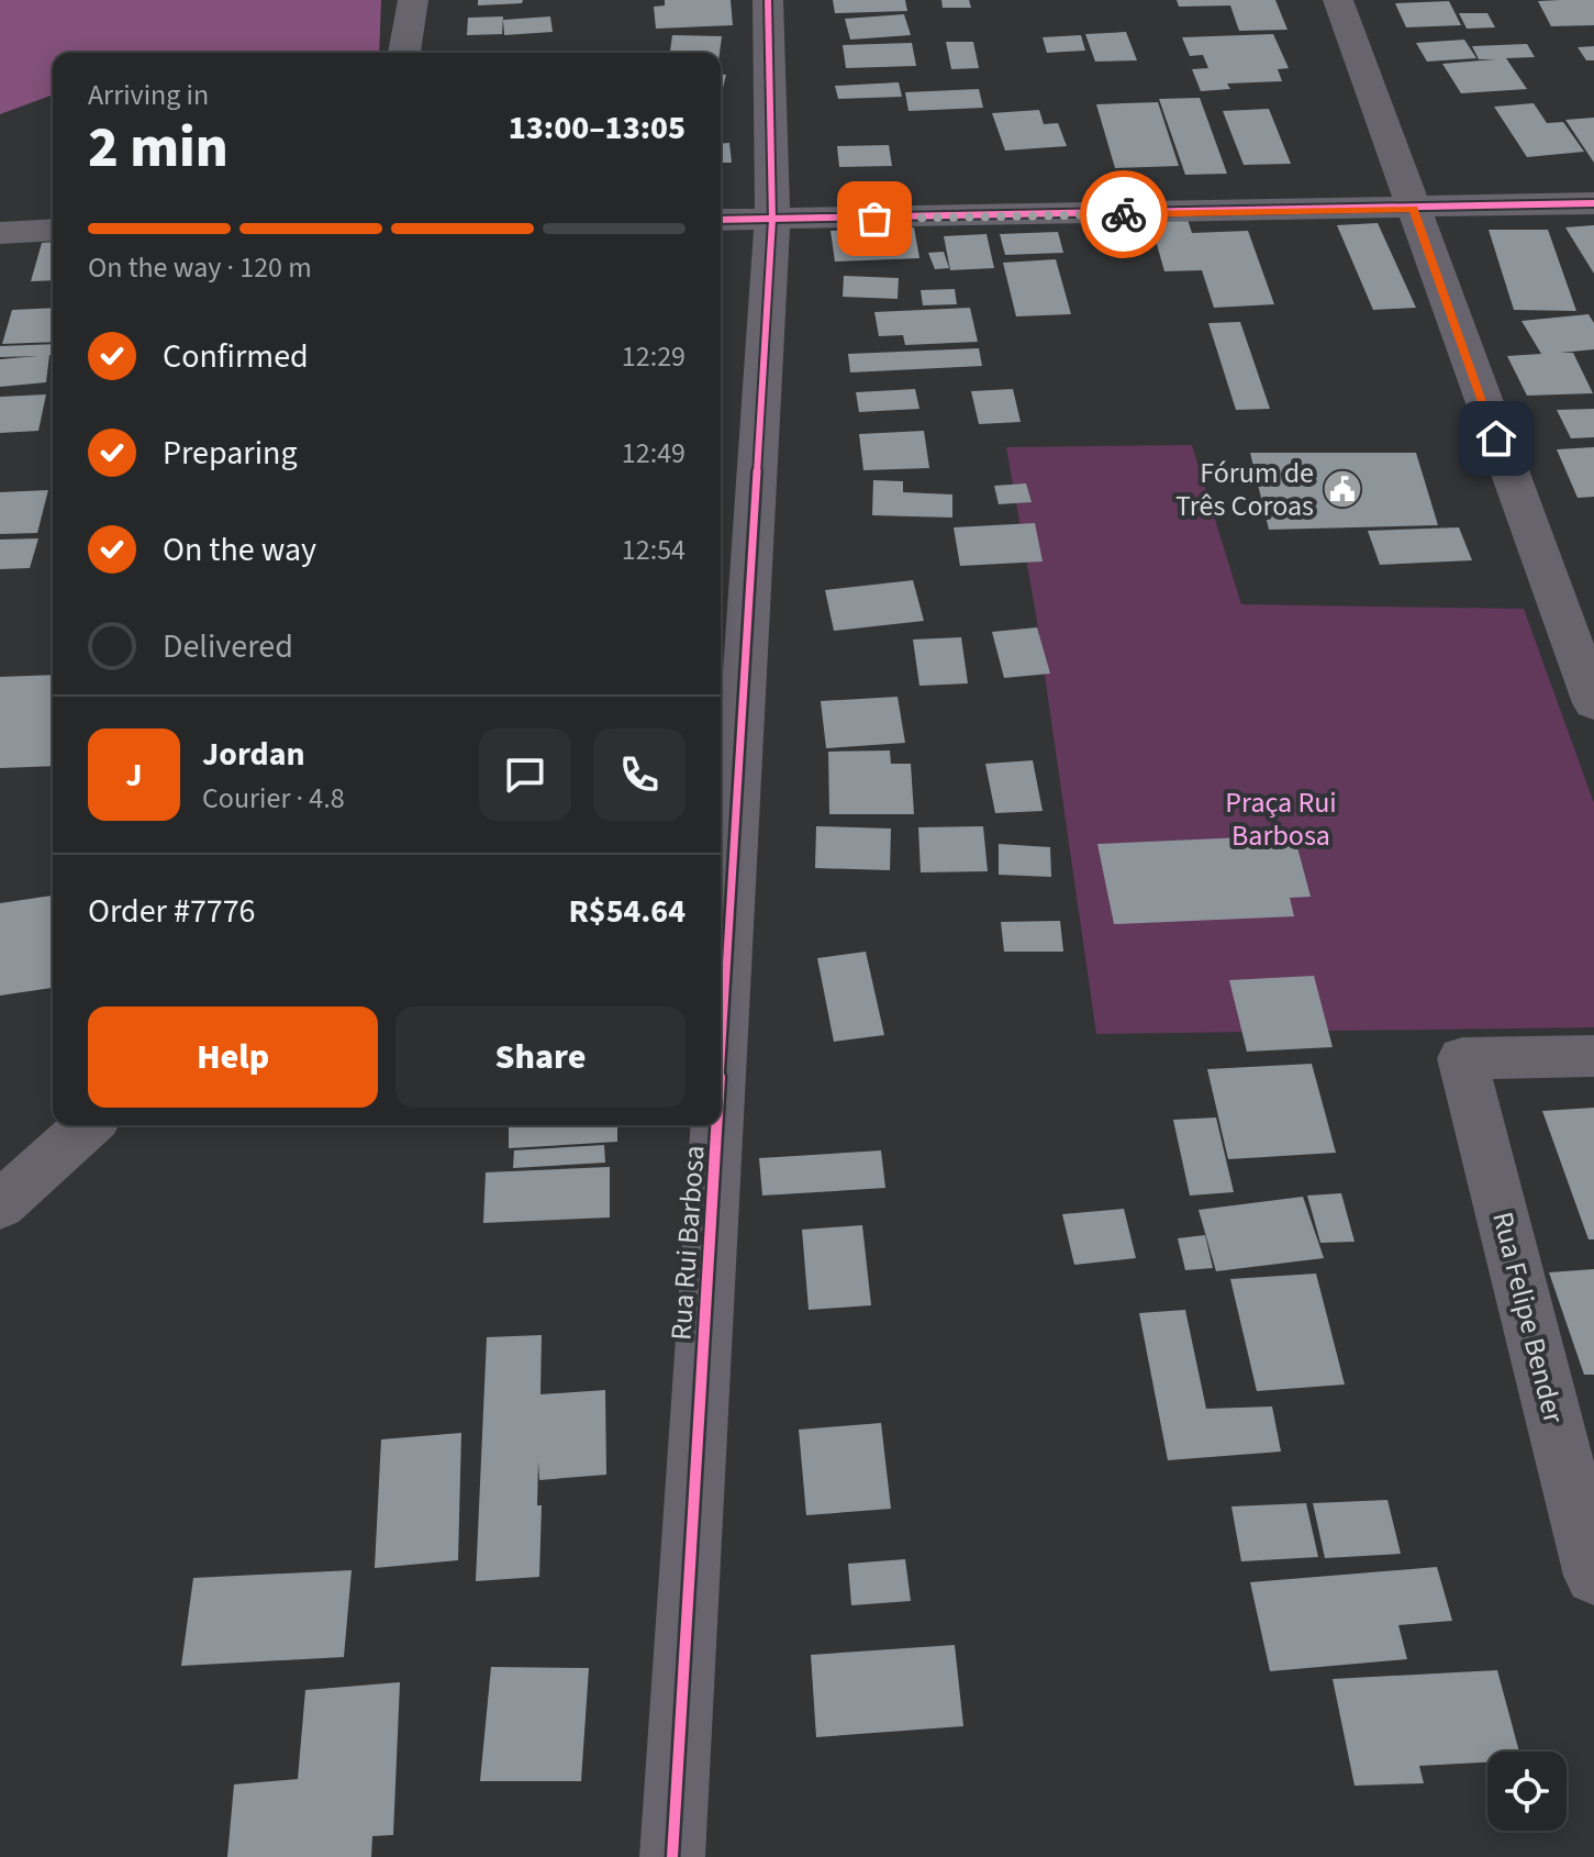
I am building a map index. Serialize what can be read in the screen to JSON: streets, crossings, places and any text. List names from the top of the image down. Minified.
{"streets":{"street":["Rua Rui Barbosa","Rua Felipe Bender"]},"parks":["Praça Rui Barbosa"],"places":{"public building":["Fórum de Três Coroas"]},"page":{"heading":["2 min","Arriving in","13:00–13:05"],"panel":["Jordan","Courier · 4.8","Order #7776","R$54.64"],"bar":"On the way · 120 m","list":[["Confirmed","12:29"],["Preparing","12:49"],["On the way","12:54"],"Delivered"],"round":"J","buttons":["Help","Share"]}}
